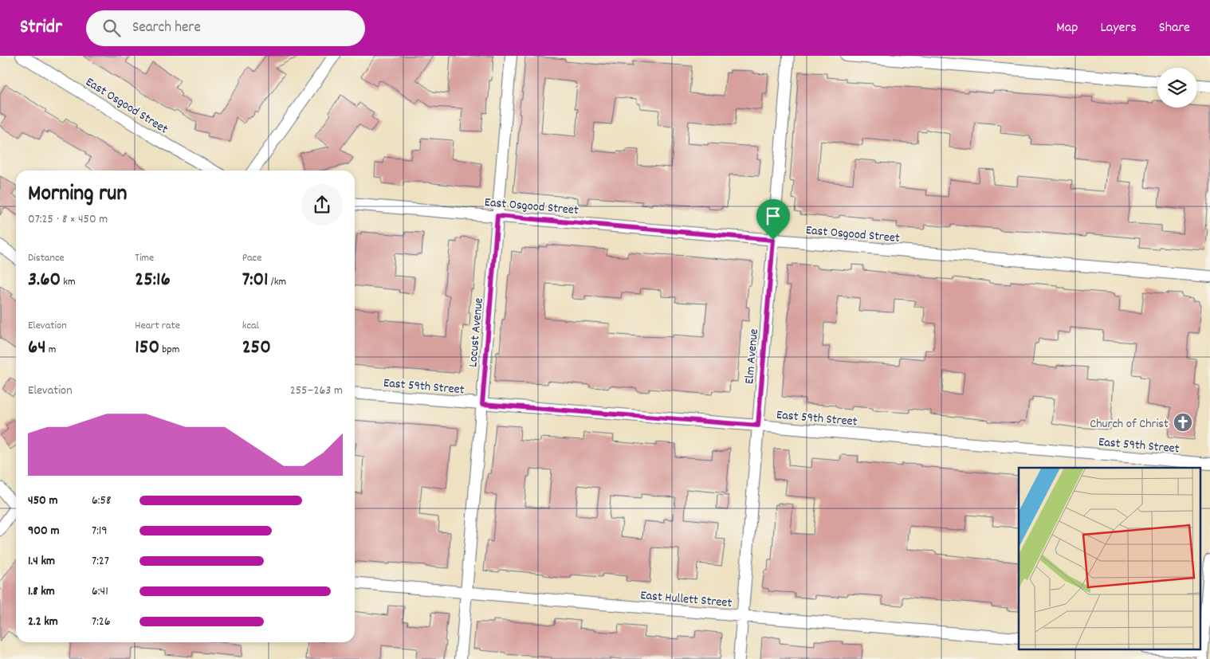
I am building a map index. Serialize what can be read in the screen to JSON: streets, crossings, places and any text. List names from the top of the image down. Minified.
{"streets":{"street":["East Osgood Street","Locust Avenue","Elm Avenue","East 59th Street","East Hullett Street"]},"crossings":[["East Osgood Street","Locust Avenue"],["East Osgood Street","Elm Avenue"],["Locust Avenue","East 59th Street"],["Locust Avenue","East Hullett Street"],["Elm Avenue","East 59th Street"],["Elm Avenue","East Hullett Street"]],"places":{"church":["Church of Christ"]},"page":{"header":"Stridr","search":"Search here","nav":["Map","Layers","Share"],"heading":["Morning run","07:25 · 8 × 450 m"],"stats":[["Distance","3.60 km"],["Time","25:16"],["Pace","7:01 /km"],["Elevation","64 m"],["Heart rate","150 bpm"],["kcal","250"]],"chart":["Elevation","255–263 m"],"list":[{"name":"450 m","note":"6:58"},{"name":"900 m","note":"7:19"},{"name":"1.4 km","note":"7:27"},{"name":"1.8 km","note":"6:41"},{"name":"2.2 km","note":"7:26"}]}}
